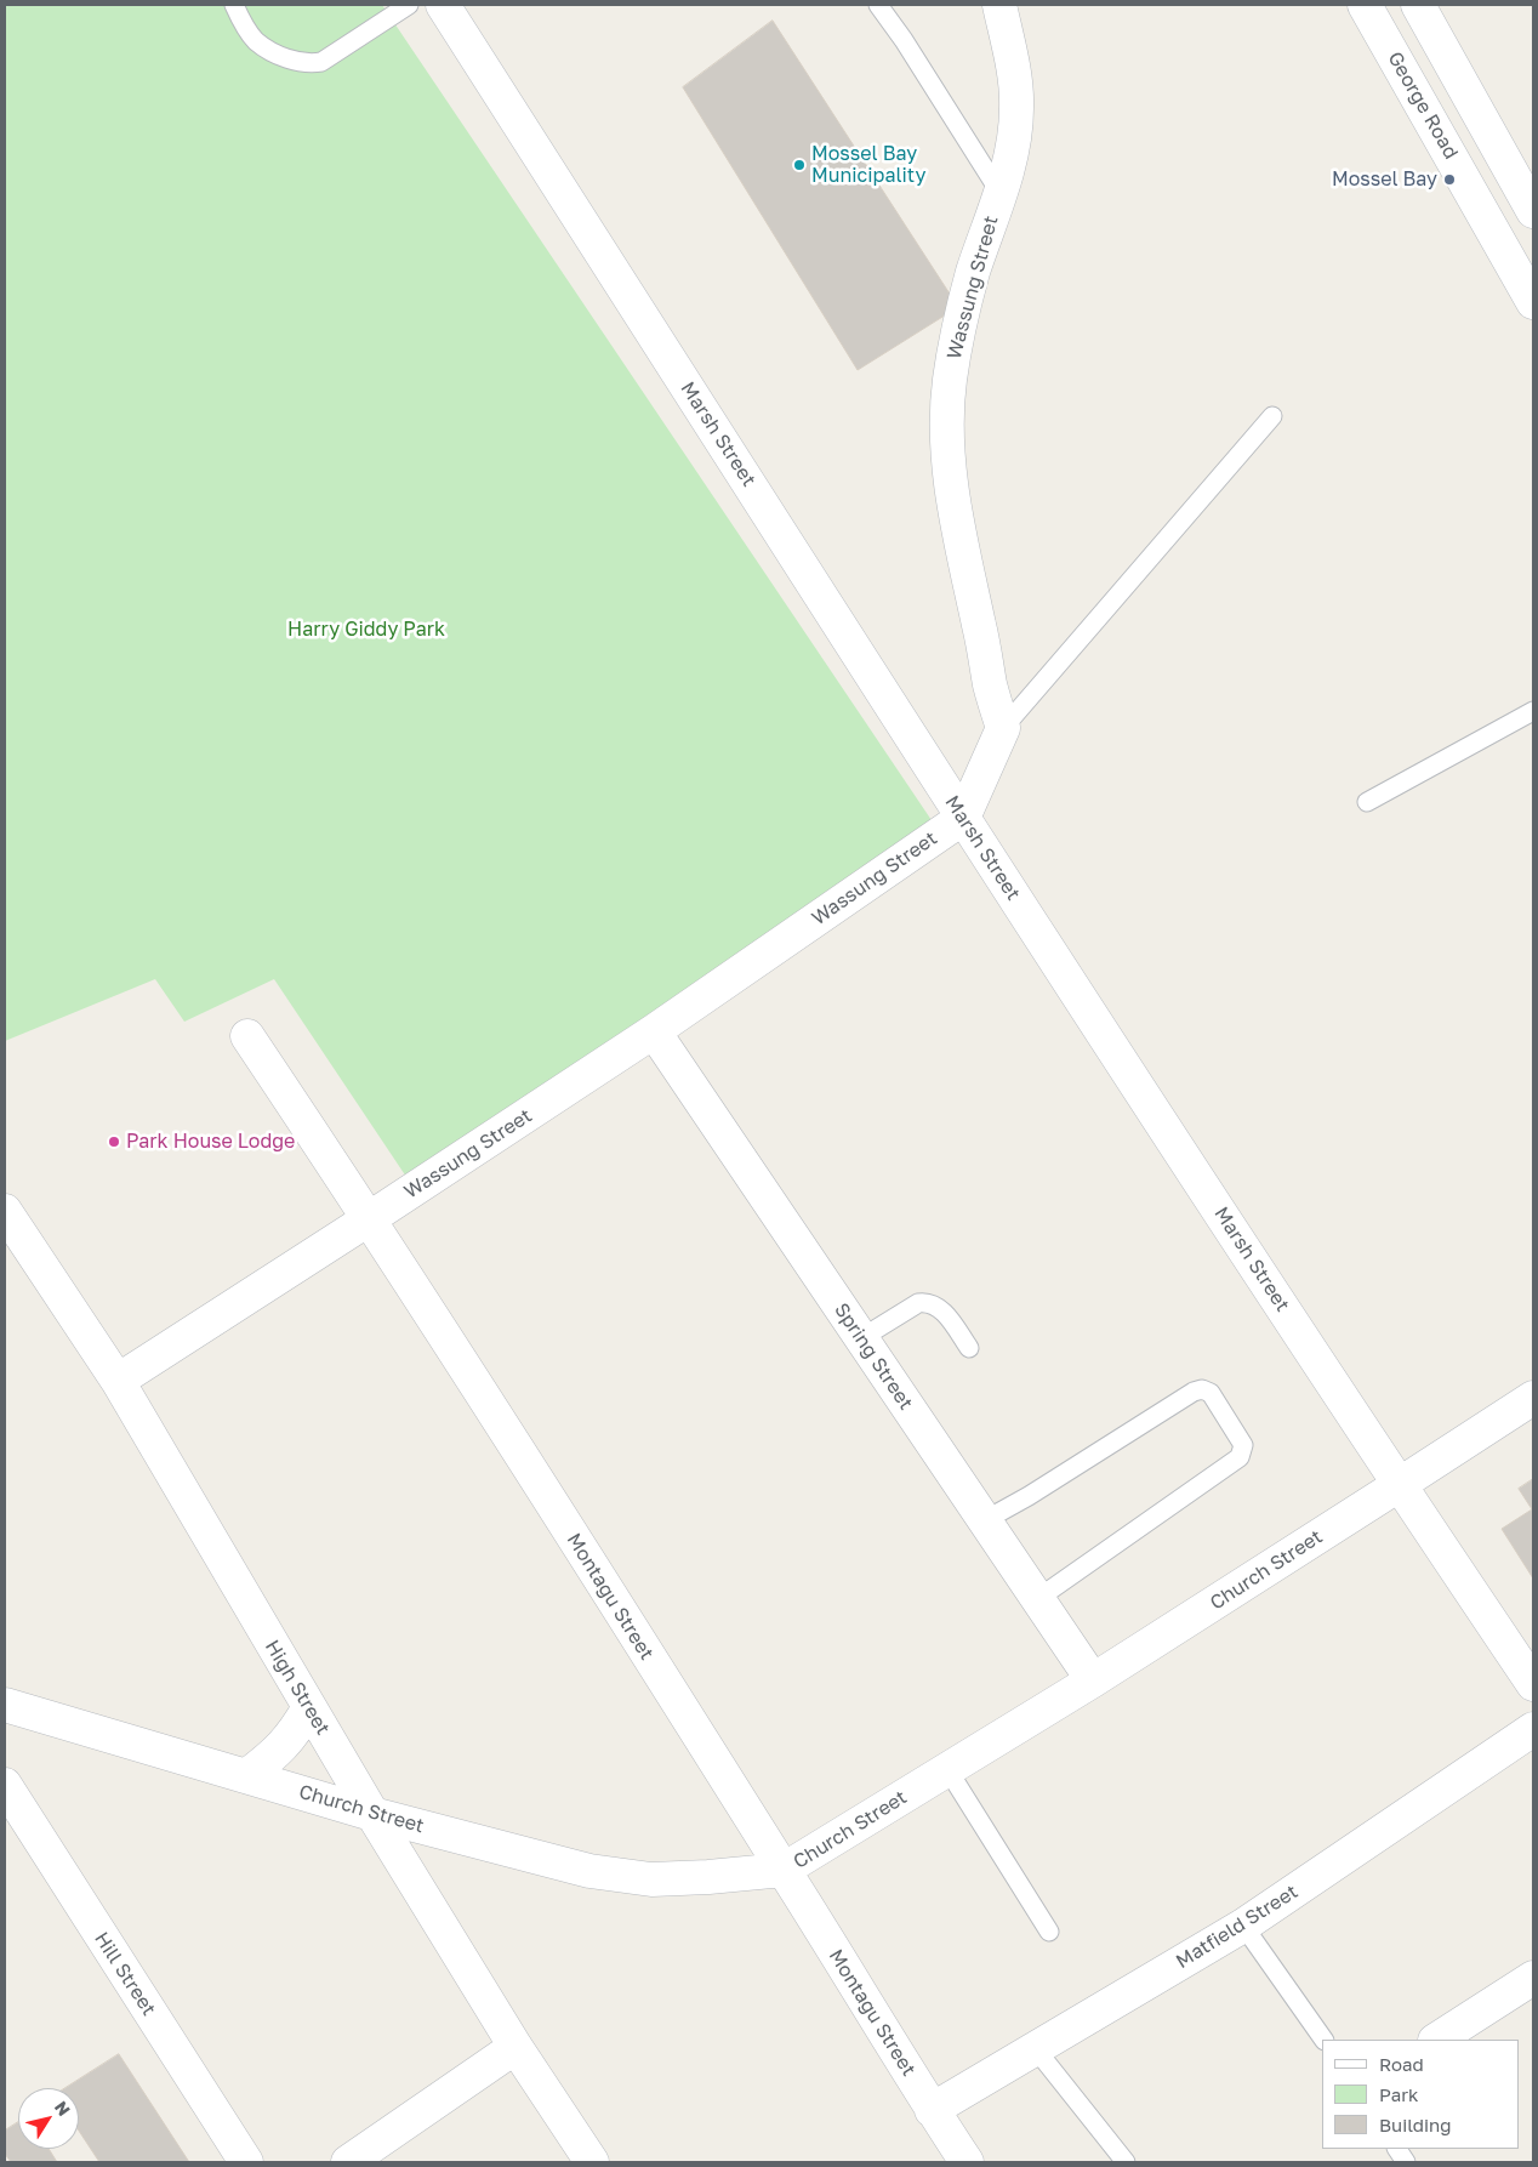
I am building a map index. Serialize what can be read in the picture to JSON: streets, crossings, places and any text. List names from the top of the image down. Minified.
{"streets":{"street":["George Road","Wassung Street","Marsh Street","Spring Street","Church Street","Montagu Street","High Street","Matfield Street","Hill Street"]},"crossings":[["Wassung Street","Marsh Street"],["Wassung Street","Spring Street"],["Wassung Street","Montagu Street"],["Wassung Street","High Street"],["Marsh Street","Church Street"],["Spring Street","Church Street"],["Church Street","Montagu Street"],["Church Street","High Street"],["Montagu Street","Matfield Street"]],"parks":["Harry Giddy Park"],"places":["Mossel Bay Municipality","Mossel Bay","Park House Lodge"],"legend":["Road","Park","Building"],"north":"top right"}
